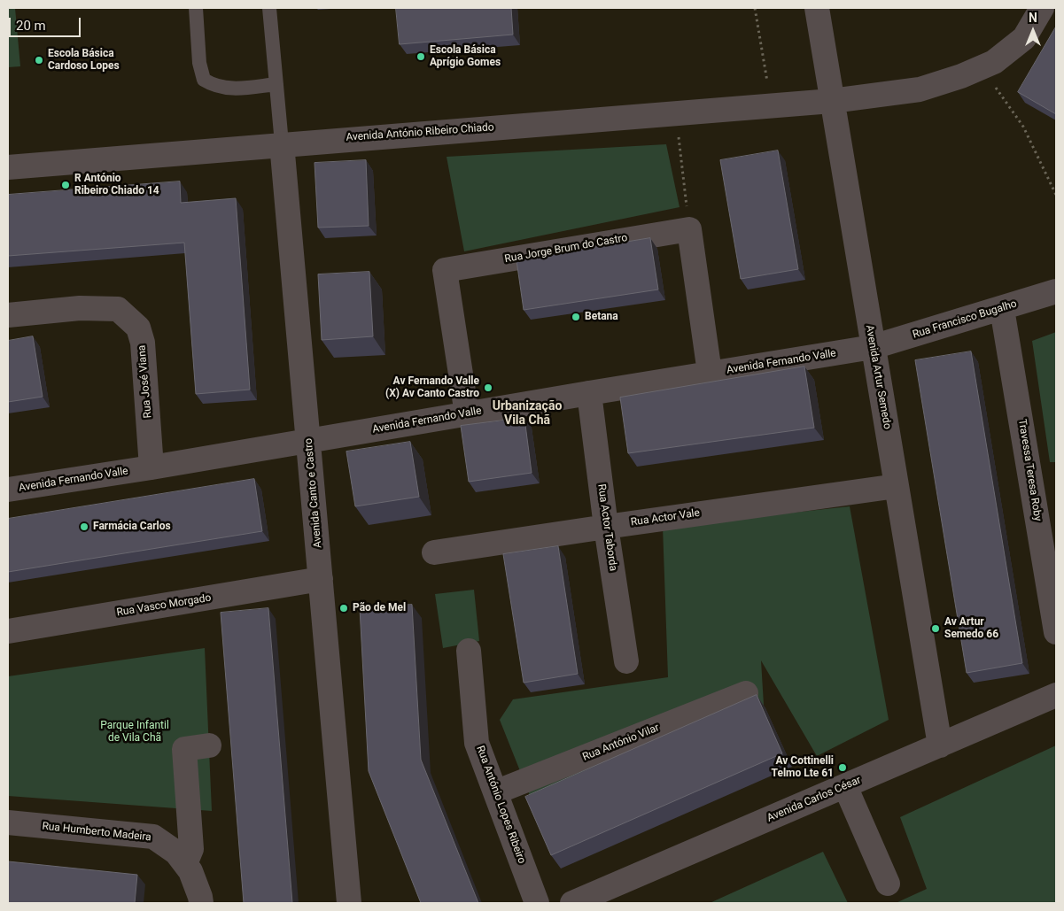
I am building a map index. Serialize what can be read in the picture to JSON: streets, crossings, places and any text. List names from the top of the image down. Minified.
{"streets":{"street":["Avenida António Ribeiro Chiado","Rua Jorge Brum do Castro","Rua Francisco Bugalho","Avenida Fernando Valle","Avenida Artur Semedo","Rua José Viana","Travessa Teresa Roby","Avenida Canto e Castro","Rua Actor Vale","Rua Actor Taborda","Rua Vasco Morgado","Rua António Vilar","Avenida Carlos César","Rua António Lopes Ribeiro","Rua Humberto Madeira"]},"crossings":[["Avenida António Ribeiro Chiado","Avenida Artur Semedo"],["Avenida António Ribeiro Chiado","Avenida Canto e Castro"],["Rua Jorge Brum do Castro","Avenida Fernando Valle"],["Rua Francisco Bugalho","Avenida Fernando Valle"],["Rua Francisco Bugalho","Avenida Artur Semedo"],["Rua Francisco Bugalho","Travessa Teresa Roby"],["Avenida Fernando Valle","Avenida Artur Semedo"],["Avenida Fernando Valle","Rua José Viana"],["Avenida Fernando Valle","Avenida Canto e Castro"],["Avenida Fernando Valle","Rua Actor Taborda"],["Avenida Artur Semedo","Rua Actor Vale"],["Avenida Artur Semedo","Avenida Carlos César"],["Avenida Canto e Castro","Rua Vasco Morgado"],["Rua Actor Vale","Rua Actor Taborda"],["Rua António Vilar","Rua António Lopes Ribeiro"]],"districts":["Urbanização Vila Chã"],"parks":["Parque Infantil de Vila Chã"],"places":["Escola Básica Aprígio Gomes","Escola Básica Cardoso Lopes","R António Ribeiro Chiado 14","Betana","Av Fernando Valle (X) Av Canto Castro","Farmácia Carlos","Pão de Mel","Av Artur Semedo 66","Av Cottinelli Telmo Lte 61"],"scale_bar":"20 m","north":"top"}
